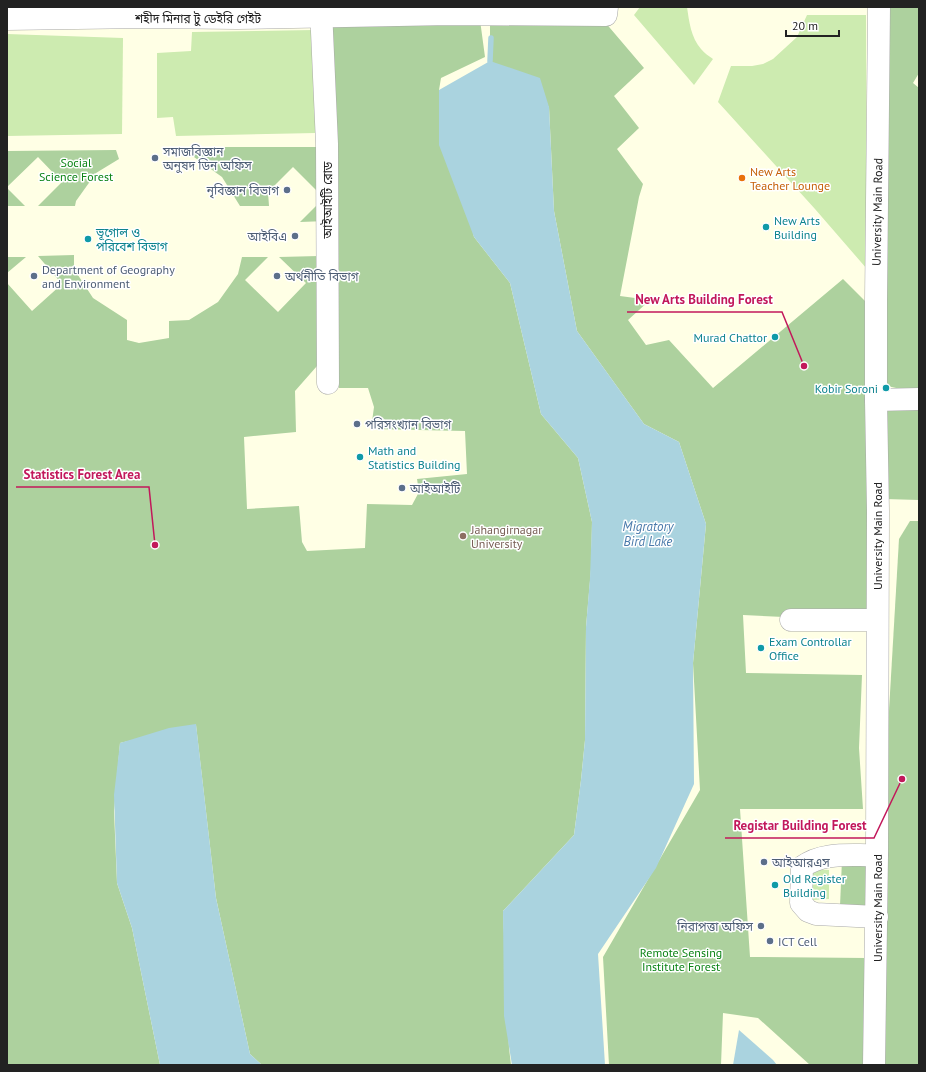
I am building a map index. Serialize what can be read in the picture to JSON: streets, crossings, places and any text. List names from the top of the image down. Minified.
{"streets":{"street":["শহীদ মিনার টু ডেইরি গেইট","আইআইটি রোড","University Main Road"]},"crossings":[["শহীদ মিনার টু ডেইরি গেইট","আইআইটি রোড"]],"water":["Migratory Bird Lake"],"parks":["Social Science Forest","Remote Sensing Institute Forest"],"places":["সমাজবিজ্ঞান অনুষদ ডিন অফিস","New Arts Teacher Lounge","নৃবিজ্ঞান বিভাগ","New Arts Building","আইবিএ","ভূগোল ও পরিবেশ বিভাগ","Department of Geography and Environment","অর্থনীতি বিভাগ","Murad Chattor","New Arts Building Forest","Kobir Soroni","পরিসংখ্যান বিভাগ","Math and Statistics Building","আইআইটি","Jahangirnagar University","Statistics Forest Area","Exam Controllar Office","Registar Building Forest","আইআরএস","Old Register Building","নিরাপত্তা অফিস","ICT Cell"],"scale_bar":"20 m"}
